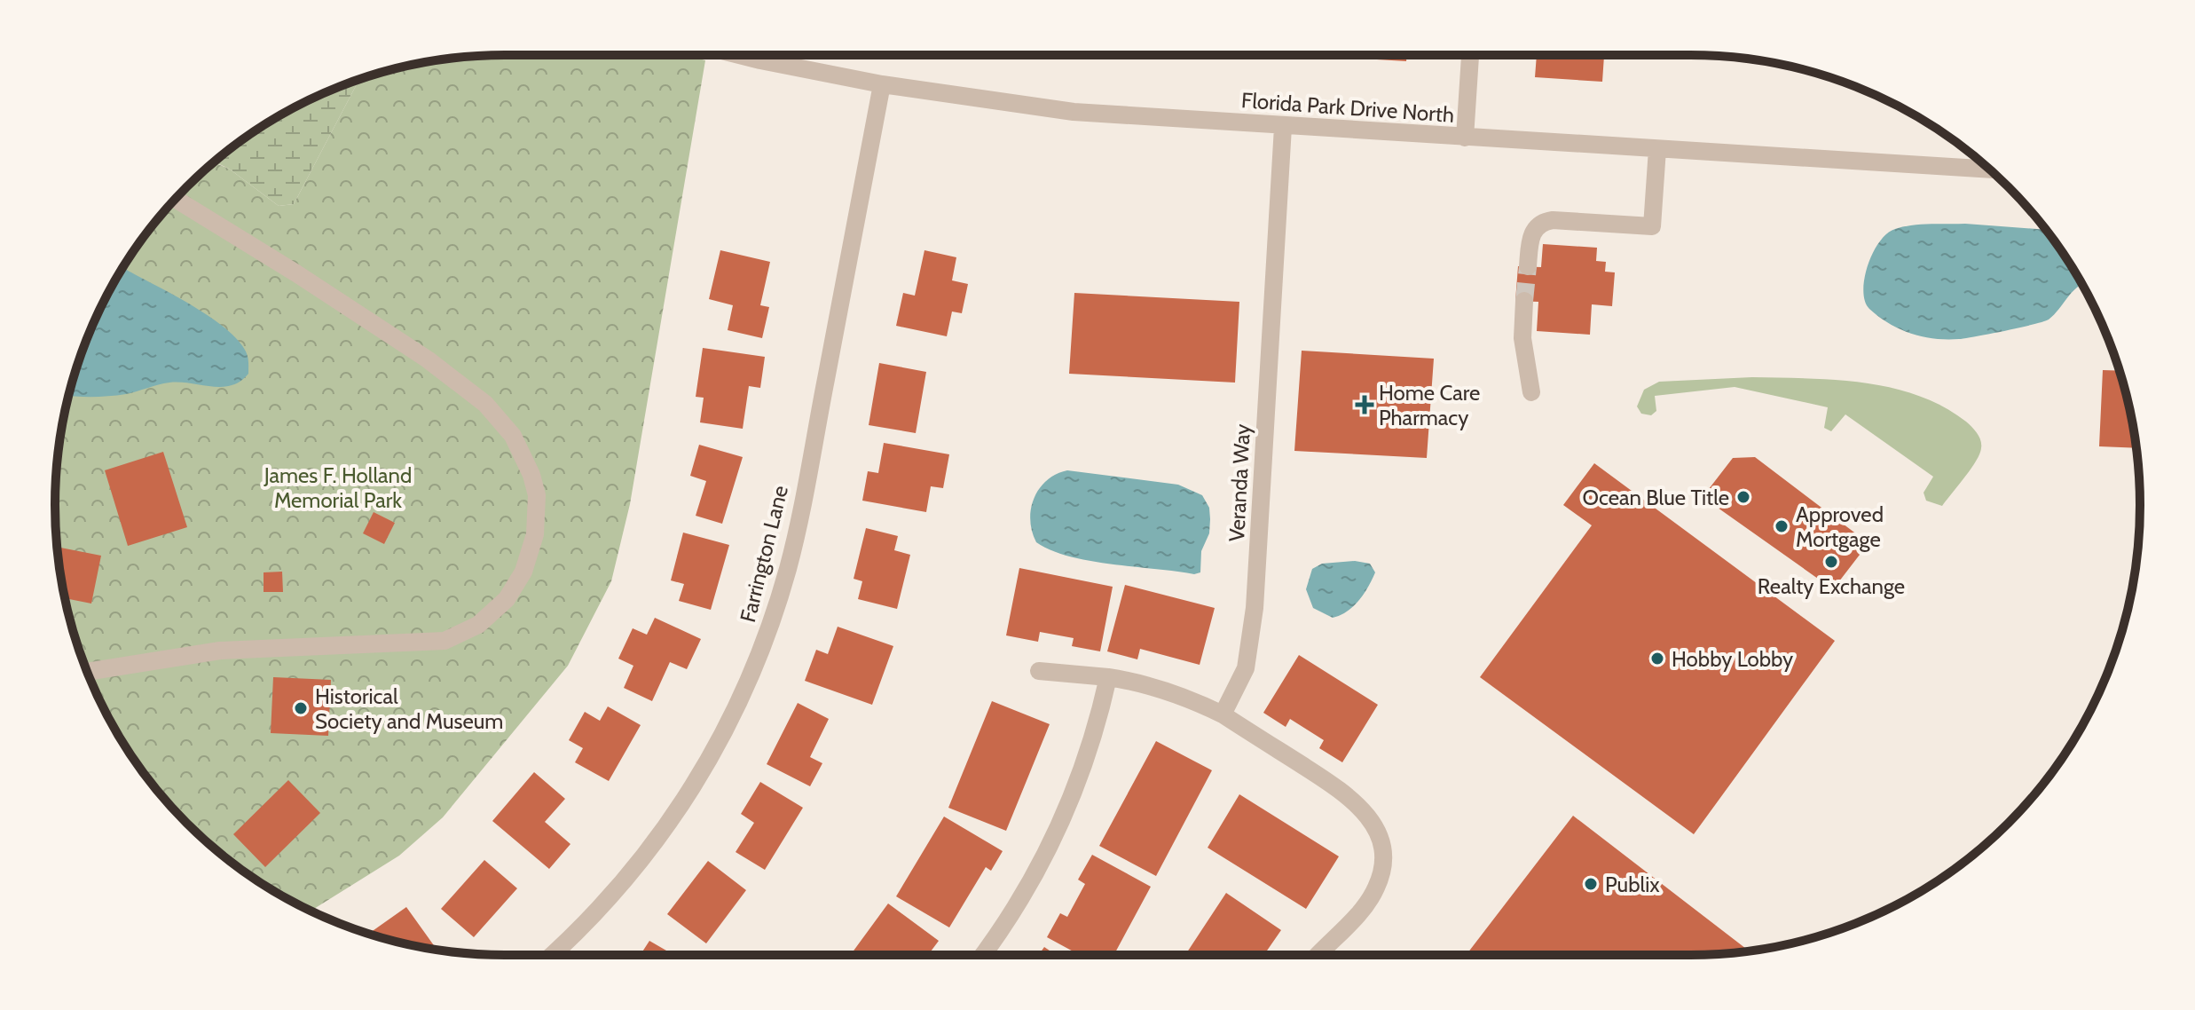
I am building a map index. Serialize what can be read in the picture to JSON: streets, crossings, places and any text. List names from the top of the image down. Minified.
{"streets":{"street":["Florida Park Drive North","Veranda Way","Farrington Lane"]},"crossings":[["Florida Park Drive North","Veranda Way"],["Florida Park Drive North","Farrington Lane"]],"parks":["James F. Holland Memorial Park"],"places":{"health":["Home Care Pharmacy"],"other":["Ocean Blue Title","Approved Mortgage","Realty Exchange","Hobby Lobby","Historical Society and Museum","Publix"]}}
